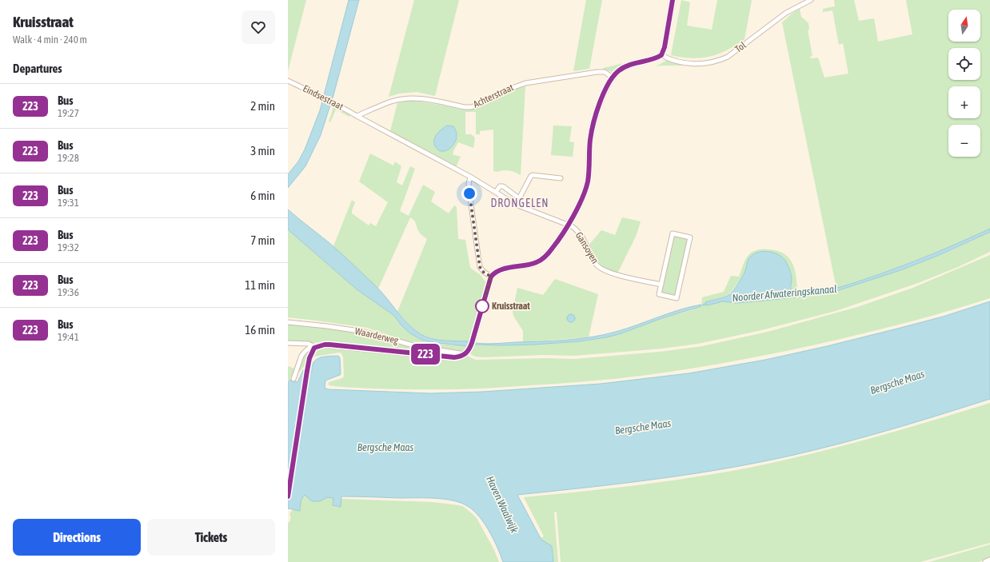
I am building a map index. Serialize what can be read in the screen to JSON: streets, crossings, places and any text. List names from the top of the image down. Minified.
{"streets":{"street":["Tol","Achterstraat","Eindsestraat","Gansoyen","Waarderweg"]},"crossings":[["Achterstraat","Eindsestraat"],["Achterstraat","Gansoyen"],["Eindsestraat","Gansoyen"]],"districts":["DRONGELEN"],"water":["Noorder Afwateringskanaal","Bergsche Maas","Haven Waalwijk"],"places":["Kruisstraat"],"lines":["bus line 223"],"north":"top","page":{"heading":[["Kruisstraat","Walk · 4 min · 240 m"],"Departures"],"on_map":"223","map_buttons":["+","−"],"list":[{"mark":"223","name":"Bus","note":"19:27","value":"2 min"},{"mark":"223","name":"Bus","note":"19:28","value":"3 min"},{"mark":"223","name":"Bus","note":"19:31","value":"6 min"},{"mark":"223","name":"Bus","note":"19:32","value":"7 min"},{"mark":"223","name":"Bus","note":"19:36","value":"11 min"},{"mark":"223","name":"Bus","note":"19:41","value":"16 min"}],"buttons":["Directions","Tickets"]}}
